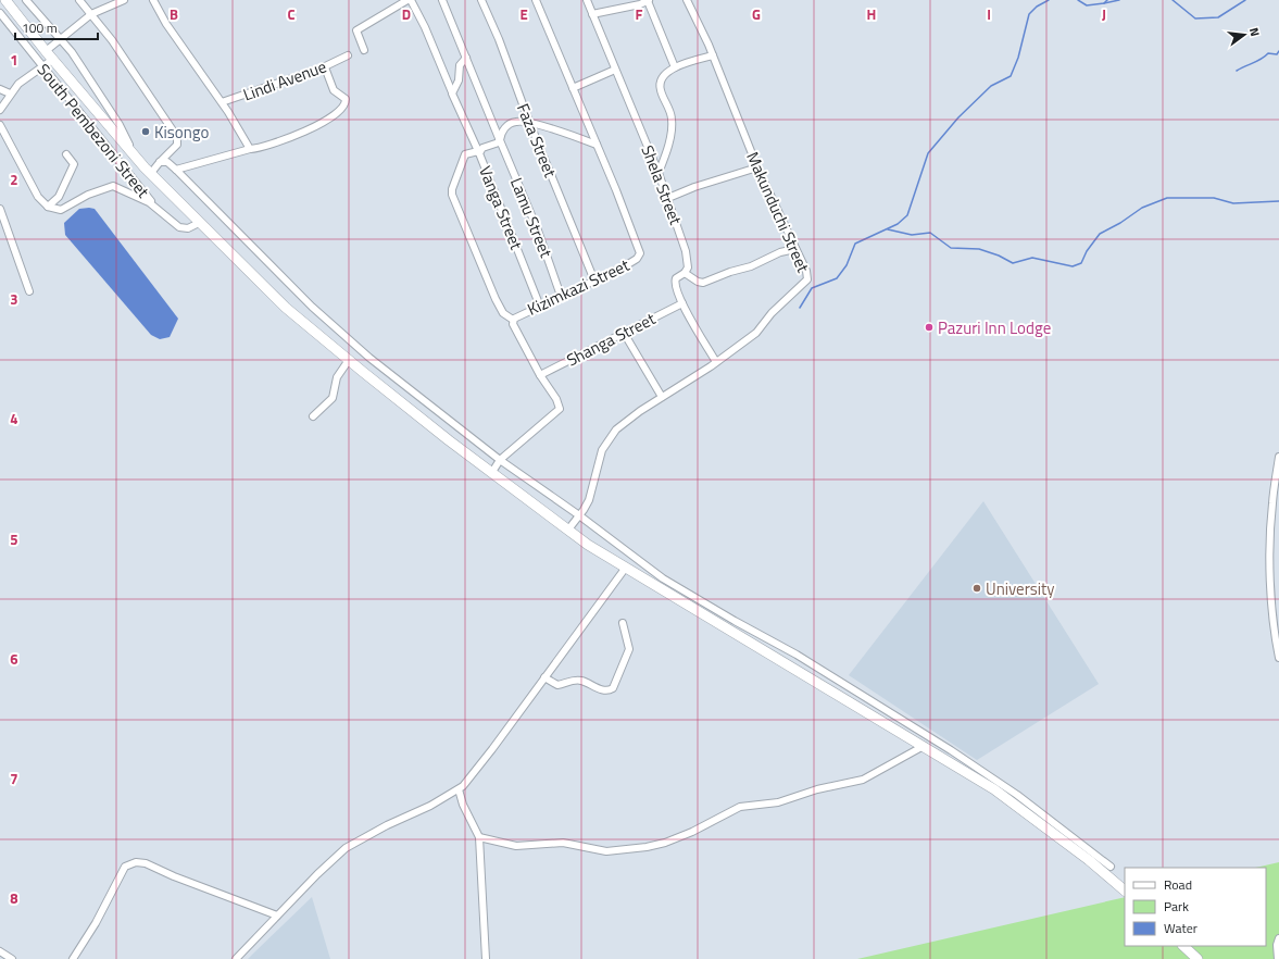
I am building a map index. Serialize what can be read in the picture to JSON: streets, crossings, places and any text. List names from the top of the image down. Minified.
{"streets":{"street":["Lindi Avenue","South Pembezoni Street","Faza Street","Shela Street","Vanga Street","Makunduchi Street","Lamu Street","Kizimkazi Street","Shanga Street"]},"crossings":[["Faza Street","Kizimkazi Street"],["Shela Street","Makunduchi Street"],["Shela Street","Shanga Street"],["Vanga Street","Lamu Street"],["Vanga Street","Kizimkazi Street"],["Lamu Street","Kizimkazi Street"],["Kizimkazi Street","Shanga Street"]],"places":["Kisongo","Pazuri Inn Lodge","University"],"legend":["Road","Park","Water"],"scale_bar":"100 m","north":"right","grid":{"columns":["B","C","D","E","F","G","H","I","J"],"rows":["1","2","3","4","5","6","7","8"]}}
